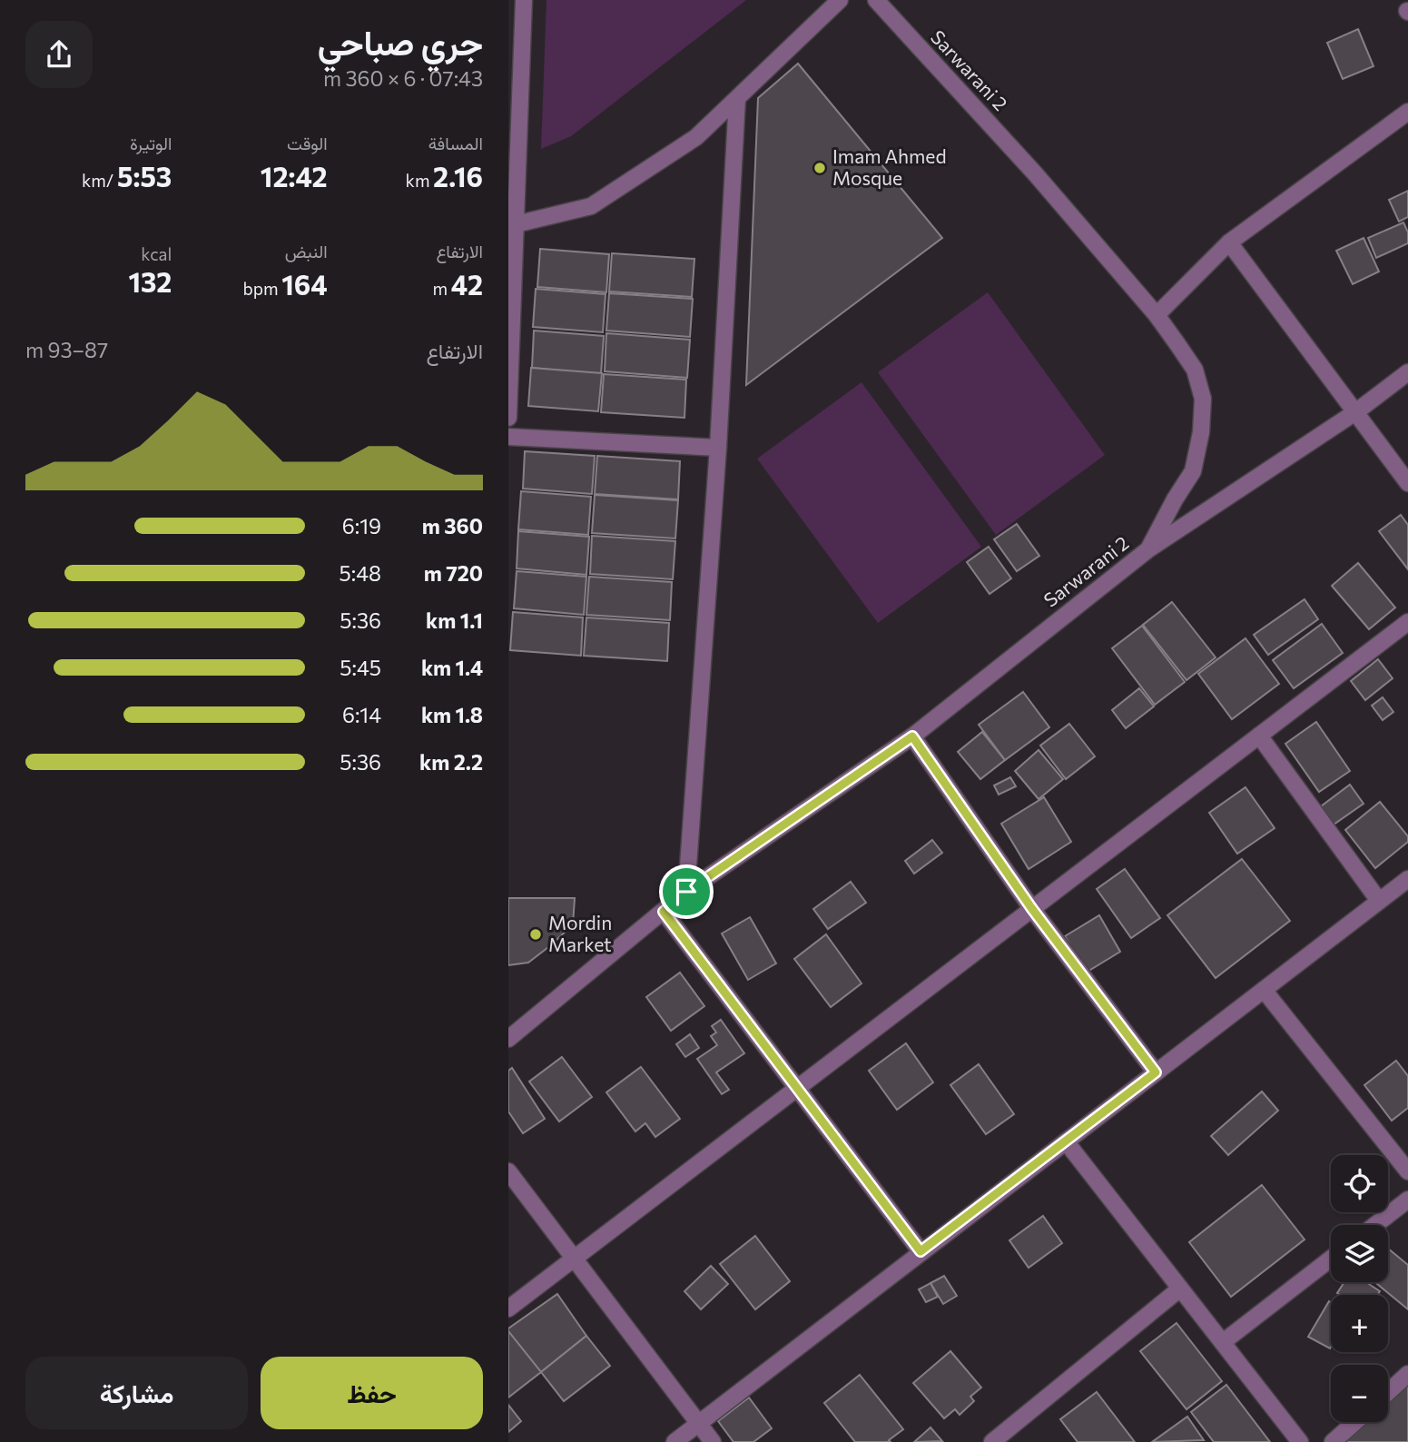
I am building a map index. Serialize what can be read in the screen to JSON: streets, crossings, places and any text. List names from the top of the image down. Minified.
{"streets":{"street":["Sarwarani 2"]},"places":["Imam Ahmed Mosque","Mordin Market"],"page":{"heading":["جري صباحي","07:43 · 6 × 360 m"],"stats":[["المسافة","2.16 km"],["الوقت","12:42"],["الوتيرة","5:53 /km"],["الارتفاع","42 m"],["النبض","164 bpm"],["kcal","132"]],"chart":["الارتفاع","87–93 m"],"list":[{"name":"360 m","note":"6:19"},{"name":"720 m","note":"5:48"},{"name":"1.1 km","note":"5:36"},{"name":"1.4 km","note":"5:45"},{"name":"1.8 km","note":"6:14"},{"name":"2.2 km","note":"5:36"}],"map_buttons":["+","−"],"buttons":["حفظ","مشاركة"]}}
